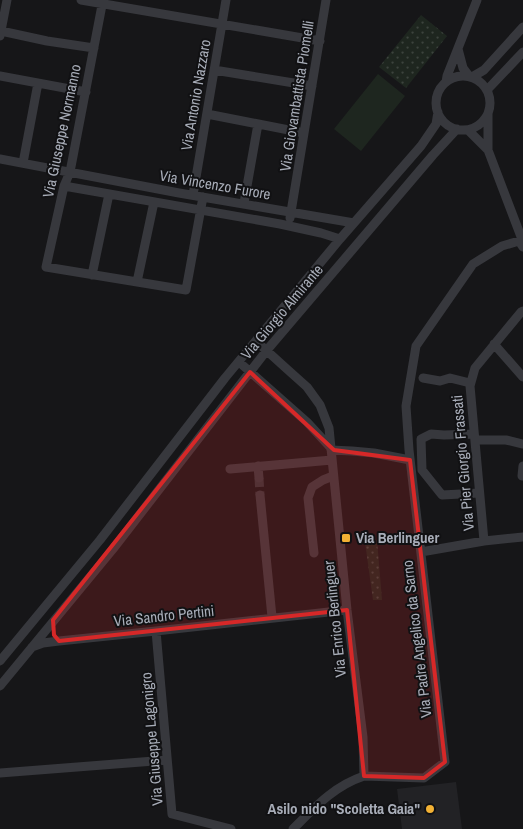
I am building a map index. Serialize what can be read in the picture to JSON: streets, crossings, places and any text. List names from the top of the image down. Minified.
{"streets":{"street":["Via Antonio Nazzaro","Via Giovambattista Piomelli","Via Giuseppe Normanno","Via Vincenzo Furore","Via Giorgio Almirante","Via Pier Giorgio Frassati","Via Sandro Pertini","Via Enrico Berlinguer","Via Padre Angelico da Sarno","Via Giuseppe Lagonigro"]},"crossings":[["Via Antonio Nazzaro","Via Vincenzo Furore"],["Via Giovambattista Piomelli","Via Vincenzo Furore"],["Via Giuseppe Normanno","Via Vincenzo Furore"],["Via Vincenzo Furore","Via Giorgio Almirante"],["Via Giorgio Almirante","Via Enrico Berlinguer"],["Via Sandro Pertini","Via Enrico Berlinguer"],["Via Sandro Pertini","Via Giuseppe Lagonigro"],["Via Enrico Berlinguer","Via Padre Angelico da Sarno"]],"places":{"transit":["Via Berlinguer"],"other":["Asilo nido \"Scoletta Gaia\""]}}
